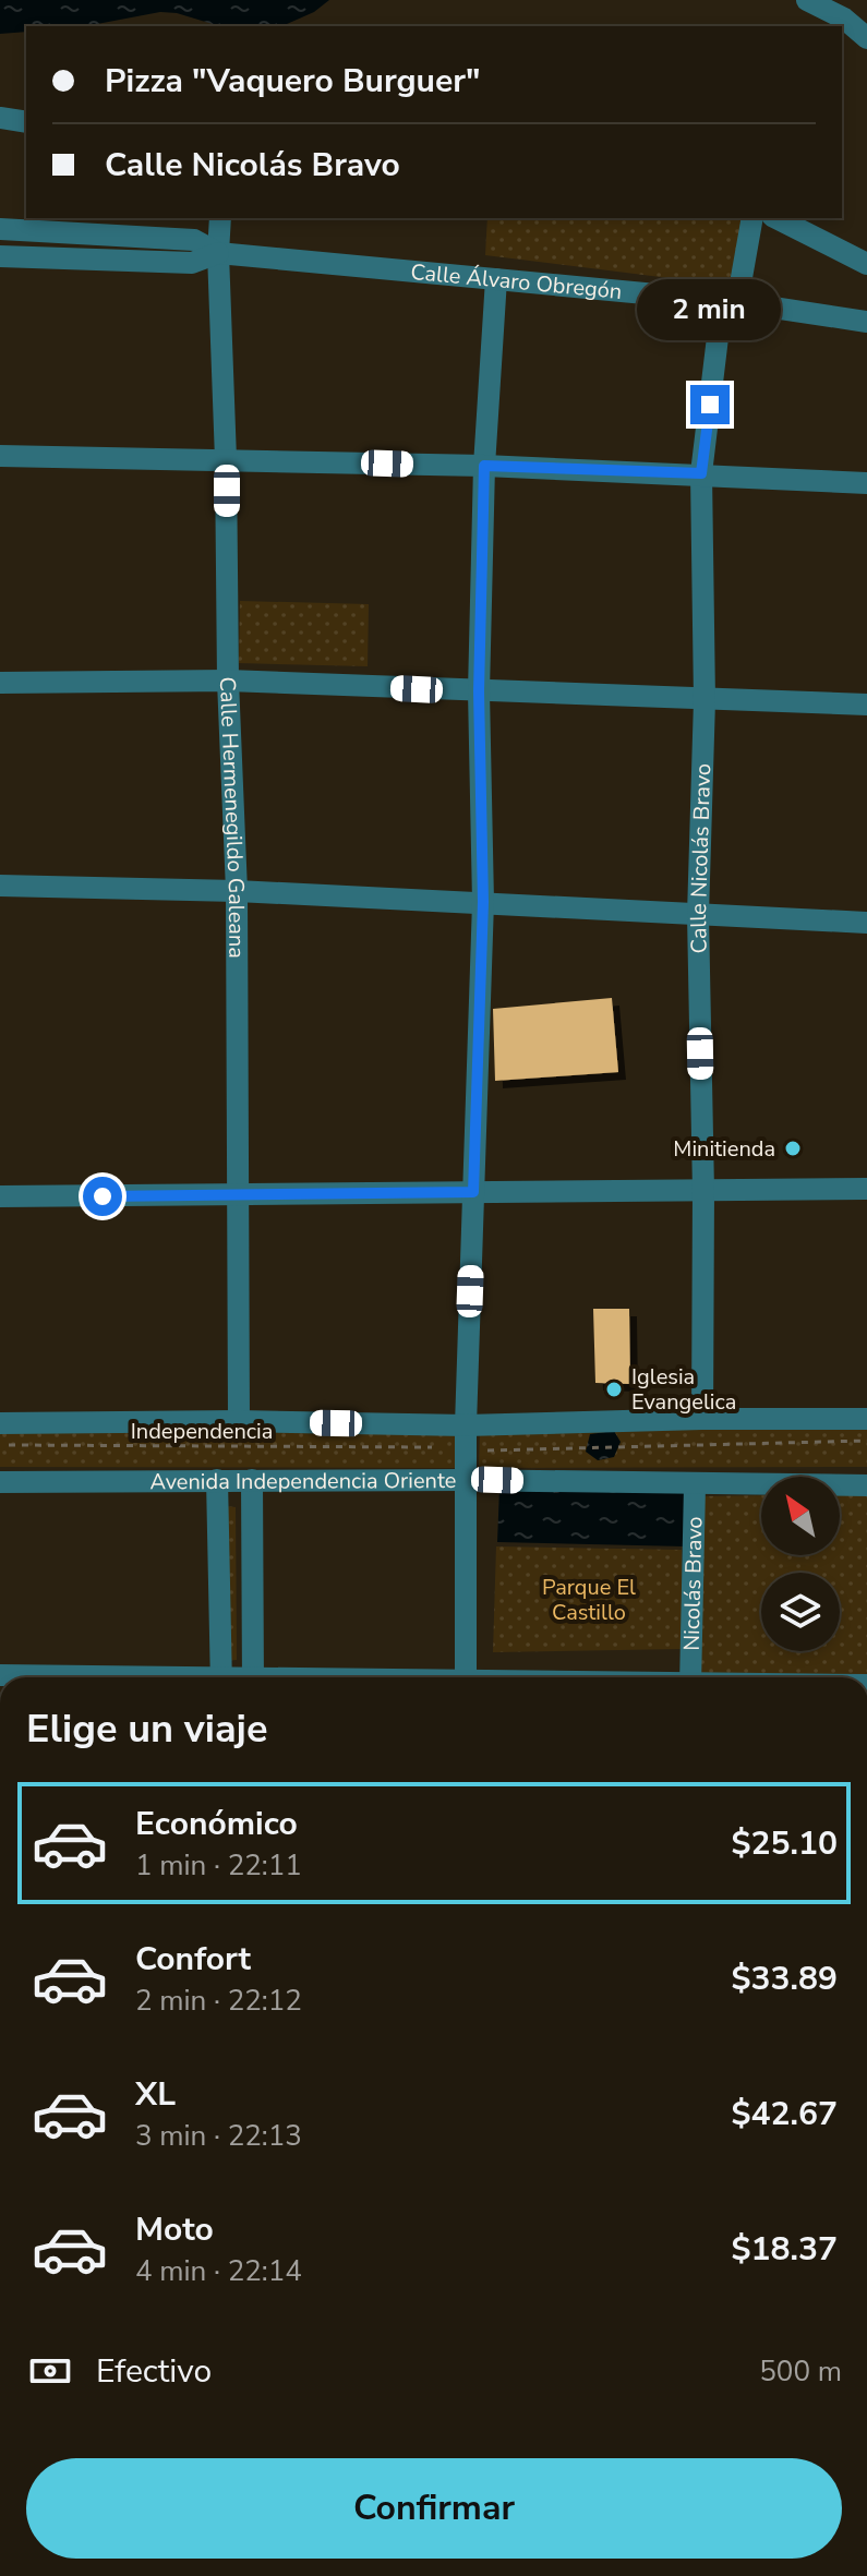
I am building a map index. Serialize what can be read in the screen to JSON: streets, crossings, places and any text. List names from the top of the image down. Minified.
{"streets":{"street":["Calle Álvaro Obregón","Calle Hermenegildo Galeana","Calle Nicolás Bravo","Avenida Independencia Oriente","Nicolás Bravo"],"path":["Independencia"]},"crossings":[["Calle Álvaro Obregón","Calle Hermenegildo Galeana"],["Calle Álvaro Obregón","Calle Nicolás Bravo"],["Avenida Independencia Oriente","Nicolás Bravo"]],"parks":["Parque El Castillo"],"places":["Minitienda","Iglesia Evangelica"],"north":"top left","page":{"banner":["Pizza \"Vaquero Burguer\"","Calle Nicolás Bravo"],"bubble":"2 min","heading":"Elige un viaje","list":[{"name":"Económico","note":"1 min · 22:11","value":"$25.10"},{"name":"Confort","note":"2 min · 22:12","value":"$33.89"},{"name":"XL","note":"3 min · 22:13","value":"$42.67"},{"name":"Moto","note":"4 min · 22:14","value":"$18.37"}],"pay":["Efectivo","500 m"],"buttons":"Confirmar"}}
